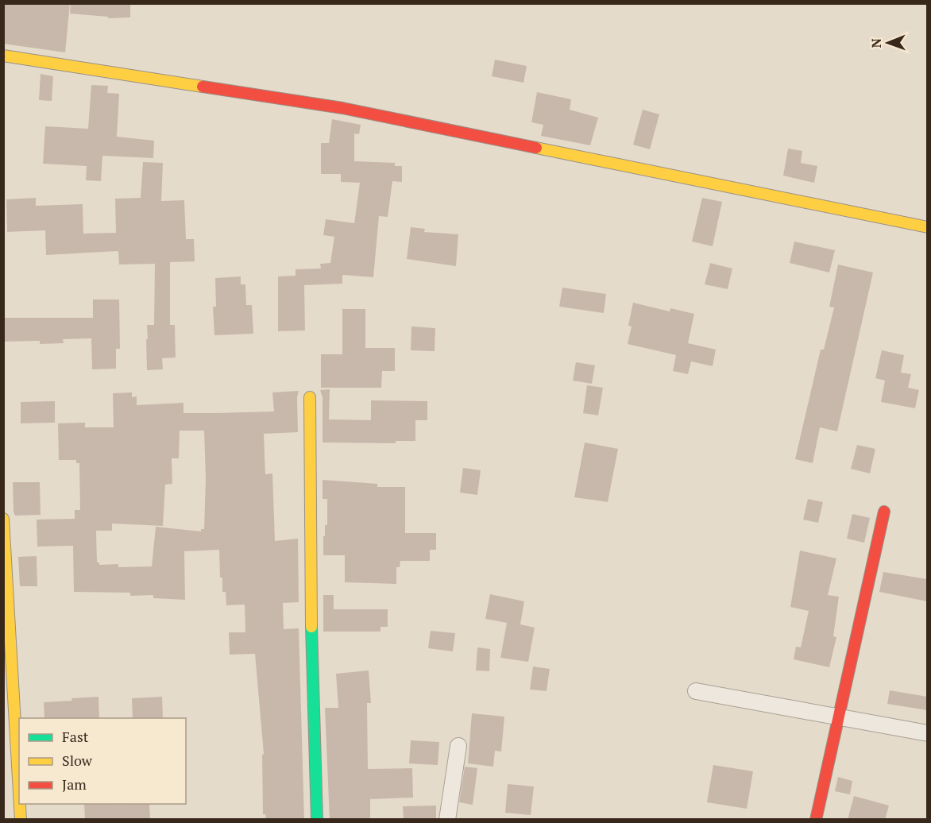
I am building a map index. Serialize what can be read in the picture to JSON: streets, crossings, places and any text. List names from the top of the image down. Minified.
{"legend":["Fast","Slow","Jam"],"north":"left"}
